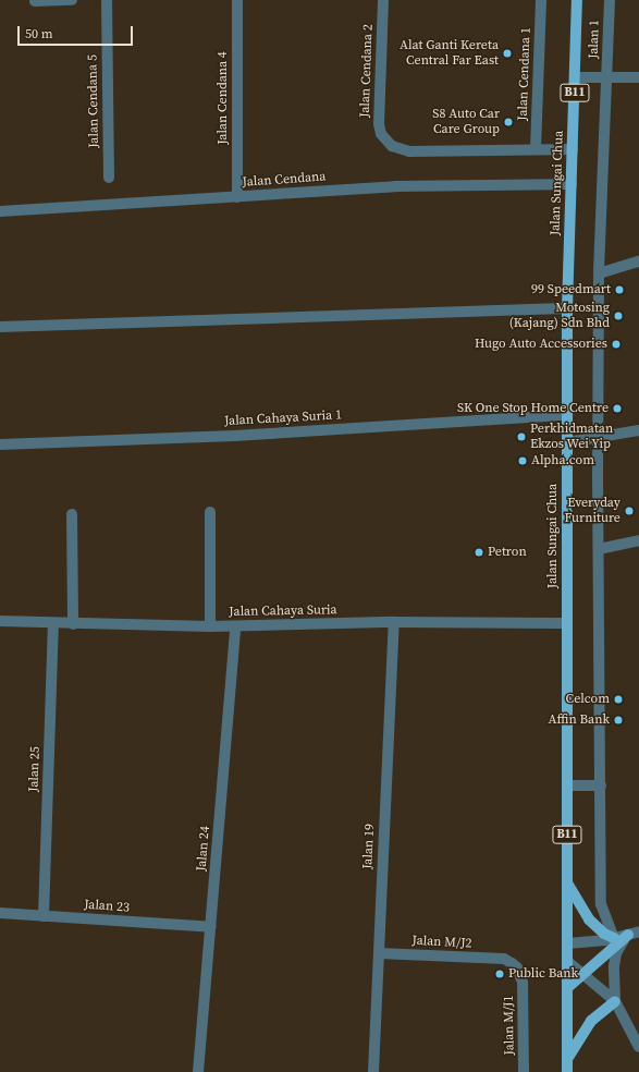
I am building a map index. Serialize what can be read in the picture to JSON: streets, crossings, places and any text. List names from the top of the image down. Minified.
{"streets":{"main road":["B11","Jalan Sungai Chua"],"street":["Jalan 1","Jalan Cendana 2","Jalan Cendana 1","Jalan Cendana 4","Jalan Cendana 5","Jalan Cendana","Jalan Cahaya Suria 1","Jalan Cahaya Suria","Jalan 25","Jalan 19","Jalan 24","Jalan 23","Jalan M/J2","Jalan M/J1"]},"crossings":[["Jalan Cendana 2","Jalan Cendana 1"],["Jalan Cendana 4","Jalan Cendana"],["Jalan Cendana","Jalan Sungai Chua"],["Jalan Sungai Chua","Jalan Cahaya Suria 1"],["Jalan Sungai Chua","Jalan Cahaya Suria"],["Jalan Cahaya Suria","Jalan 25"],["Jalan Cahaya Suria","Jalan 19"],["Jalan Cahaya Suria","Jalan 24"],["Jalan 25","Jalan 23"],["Jalan 19","Jalan M/J2"],["Jalan 24","Jalan 23"],["Jalan M/J2","Jalan M/J1"]],"places":["Alat Ganti Kereta Central Far East","S8 Auto Car Care Group","99 Speedmart","Motosing (Kajang) Sdn Bhd","Hugo Auto Accessories","SK One Stop Home Centre","Perkhidmatan Ekzos Wei Yip","Alpha.com","Everyday Furniture","Petron","Celcom","Affin Bank","Public Bank"],"scale_bar":"50 m"}
